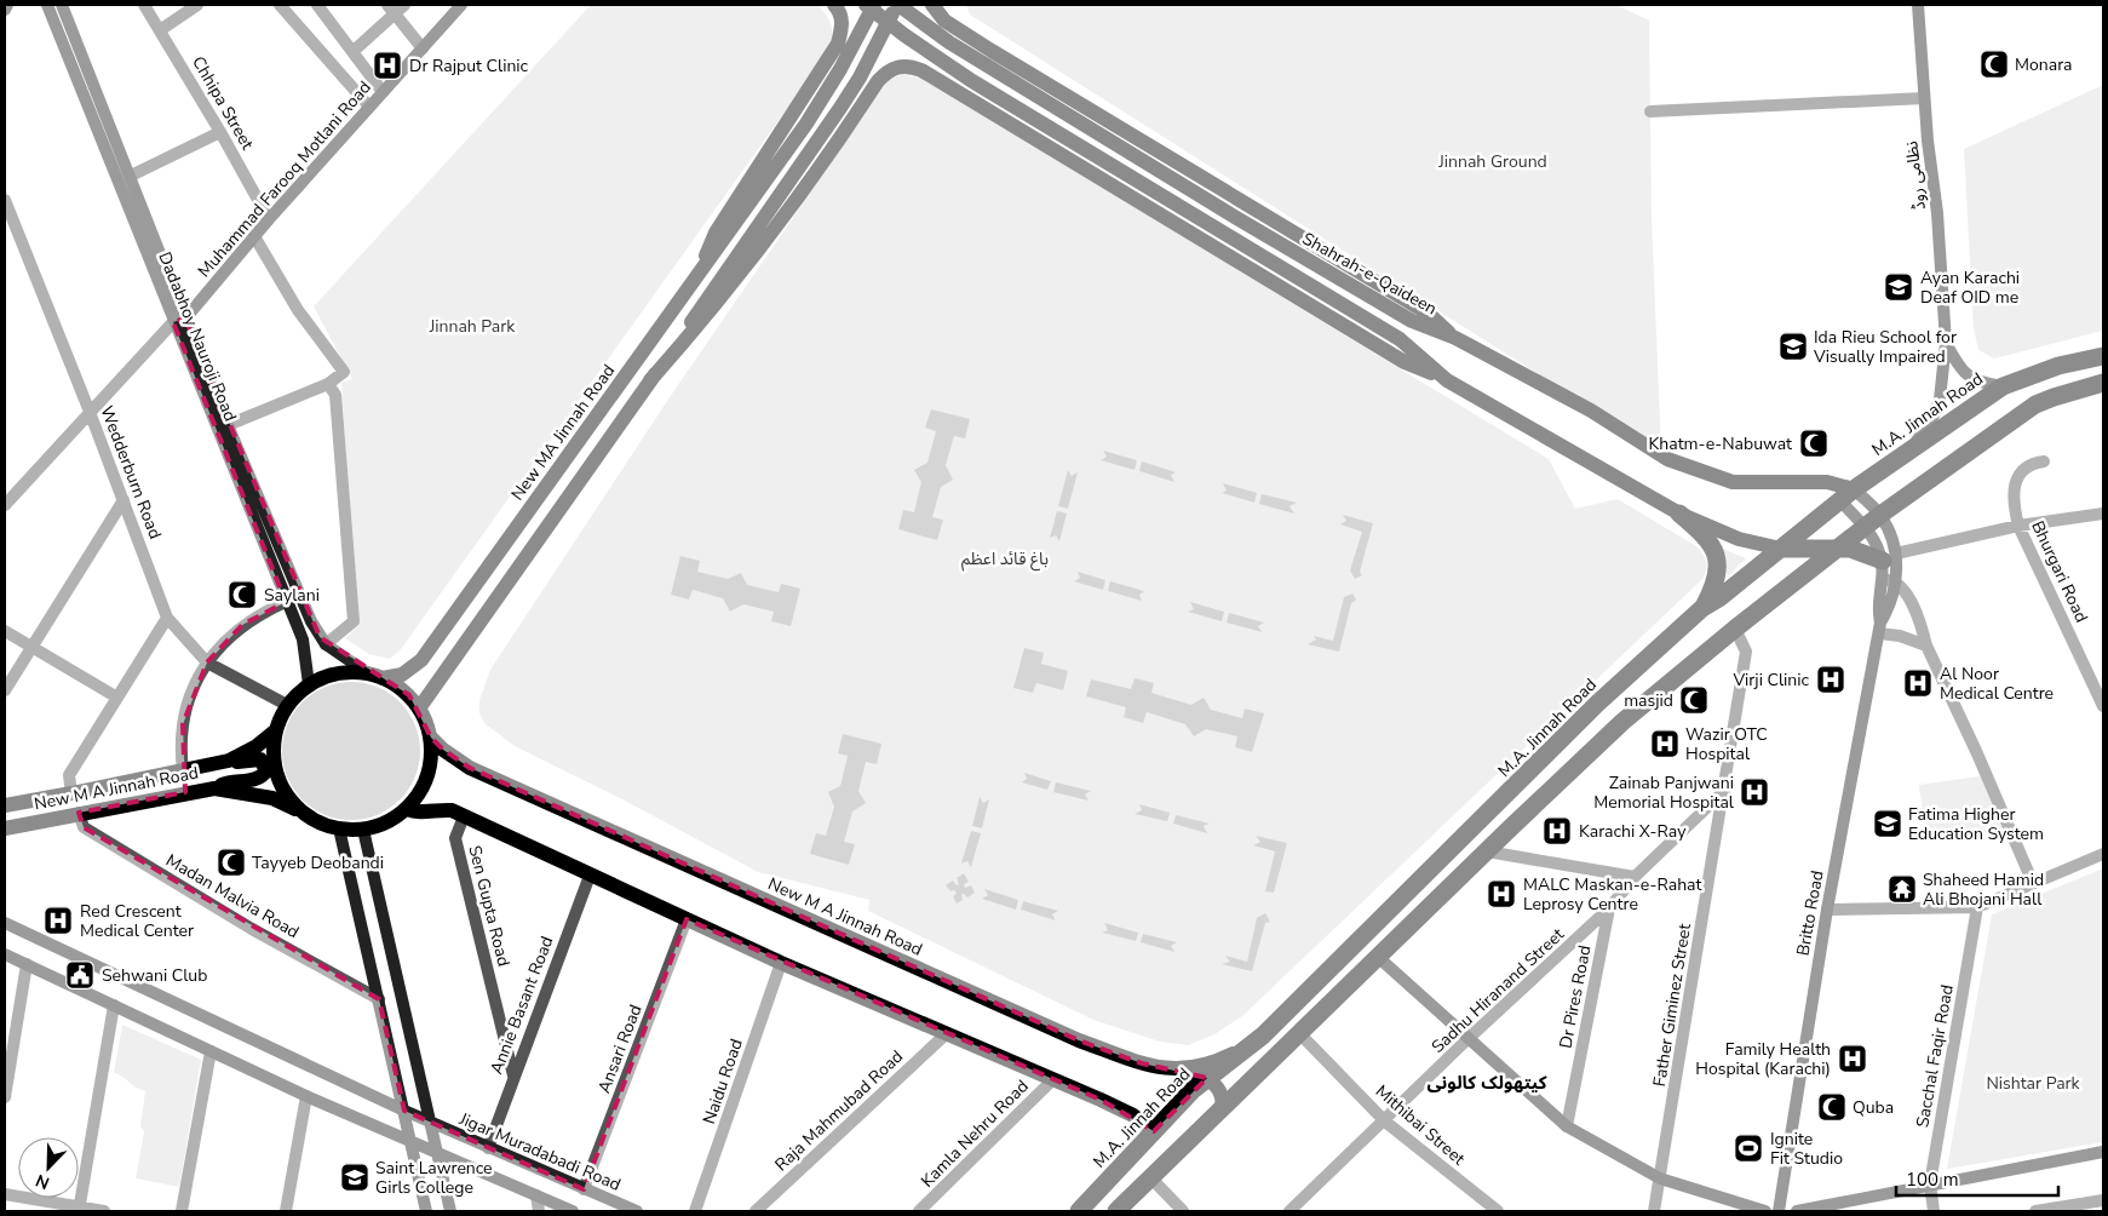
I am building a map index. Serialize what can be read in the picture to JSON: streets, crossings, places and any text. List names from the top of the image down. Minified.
{"streets":{"highway":["M.A. Jinnah Road"],"main road":["Shahrah-e-Qaideen","New MA Jinnah Road","New M A Jinnah Road"],"street":["Chhipa Street","نظامی روڈ","Muhammad Farooq Motlani Road","Dadabhoy Nauroji Road","Wedderburn Road","Bhurgari Road","Madan Malvia Road","Sen Gupta Road","Britto Road","Sadhu Hiranand Street","Dr Pires Road","Annie Basant Road","Father Giminez Street","Ansari Road","Sacchal Faqir Road","Naidu Road","Raja Mahmubad Road","Mithibai Street","Kamla Nehru Road","Jigar Muradabadi Road"]},"crossings":[["Chhipa Street","Muhammad Farooq Motlani Road"],["نظامی روڈ","M.A. Jinnah Road"],["Muhammad Farooq Motlani Road","Dadabhoy Nauroji Road"],["Muhammad Farooq Motlani Road","Wedderburn Road"],["Shahrah-e-Qaideen","M.A. Jinnah Road"],["Shahrah-e-Qaideen","Britto Road"],["Dadabhoy Nauroji Road","New MA Jinnah Road"],["Dadabhoy Nauroji Road","Wedderburn Road"],["Dadabhoy Nauroji Road","New M A Jinnah Road"],["M.A. Jinnah Road","New M A Jinnah Road"],["M.A. Jinnah Road","Britto Road"],["New MA Jinnah Road","Wedderburn Road"],["New MA Jinnah Road","New M A Jinnah Road"],["Wedderburn Road","New M A Jinnah Road"],["New M A Jinnah Road","Madan Malvia Road"],["Sen Gupta Road","Annie Basant Road"],["Sadhu Hiranand Street","Dr Pires Road"],["Sadhu Hiranand Street","Father Giminez Street"],["Sadhu Hiranand Street","Mithibai Street"],["Annie Basant Road","Jigar Muradabadi Road"],["Ansari Road","Jigar Muradabadi Road"]],"districts":["کیتھولک کالونی"],"parks":["Jinnah Ground","Jinnah Park","باغ قائد اعظم","Nishtar Park"],"places":{"mosque":["Monara","Khatm-e-Nabuwat","Saylani","masjid","Tayyeb Deobandi","Quba"],"hospital":["Dr Rajput Clinic","Virji Clinic","Al Noor Medical Centre","Wazir OTC Hospital","Zainab Panjwani Memorial Hospital","Karachi X-Ray","MALC Maskan-e-Rahat Leprosy Centre","Red Crescent Medical Center","Family Health Hospital (Karachi)"],"school or university":["Ayan Karachi Deaf OID me","Ida Rieu School for Visually Impaired","Fatima Higher Education System","Saint Lawrence Girls College"],"temple":["Shaheed Hamid Ali Bhojani Hall"],"public building":["Sehwani Club"],"sports":["Ignite Fit Studio"]},"scale_bar":"100 m","north":"bottom left"}
